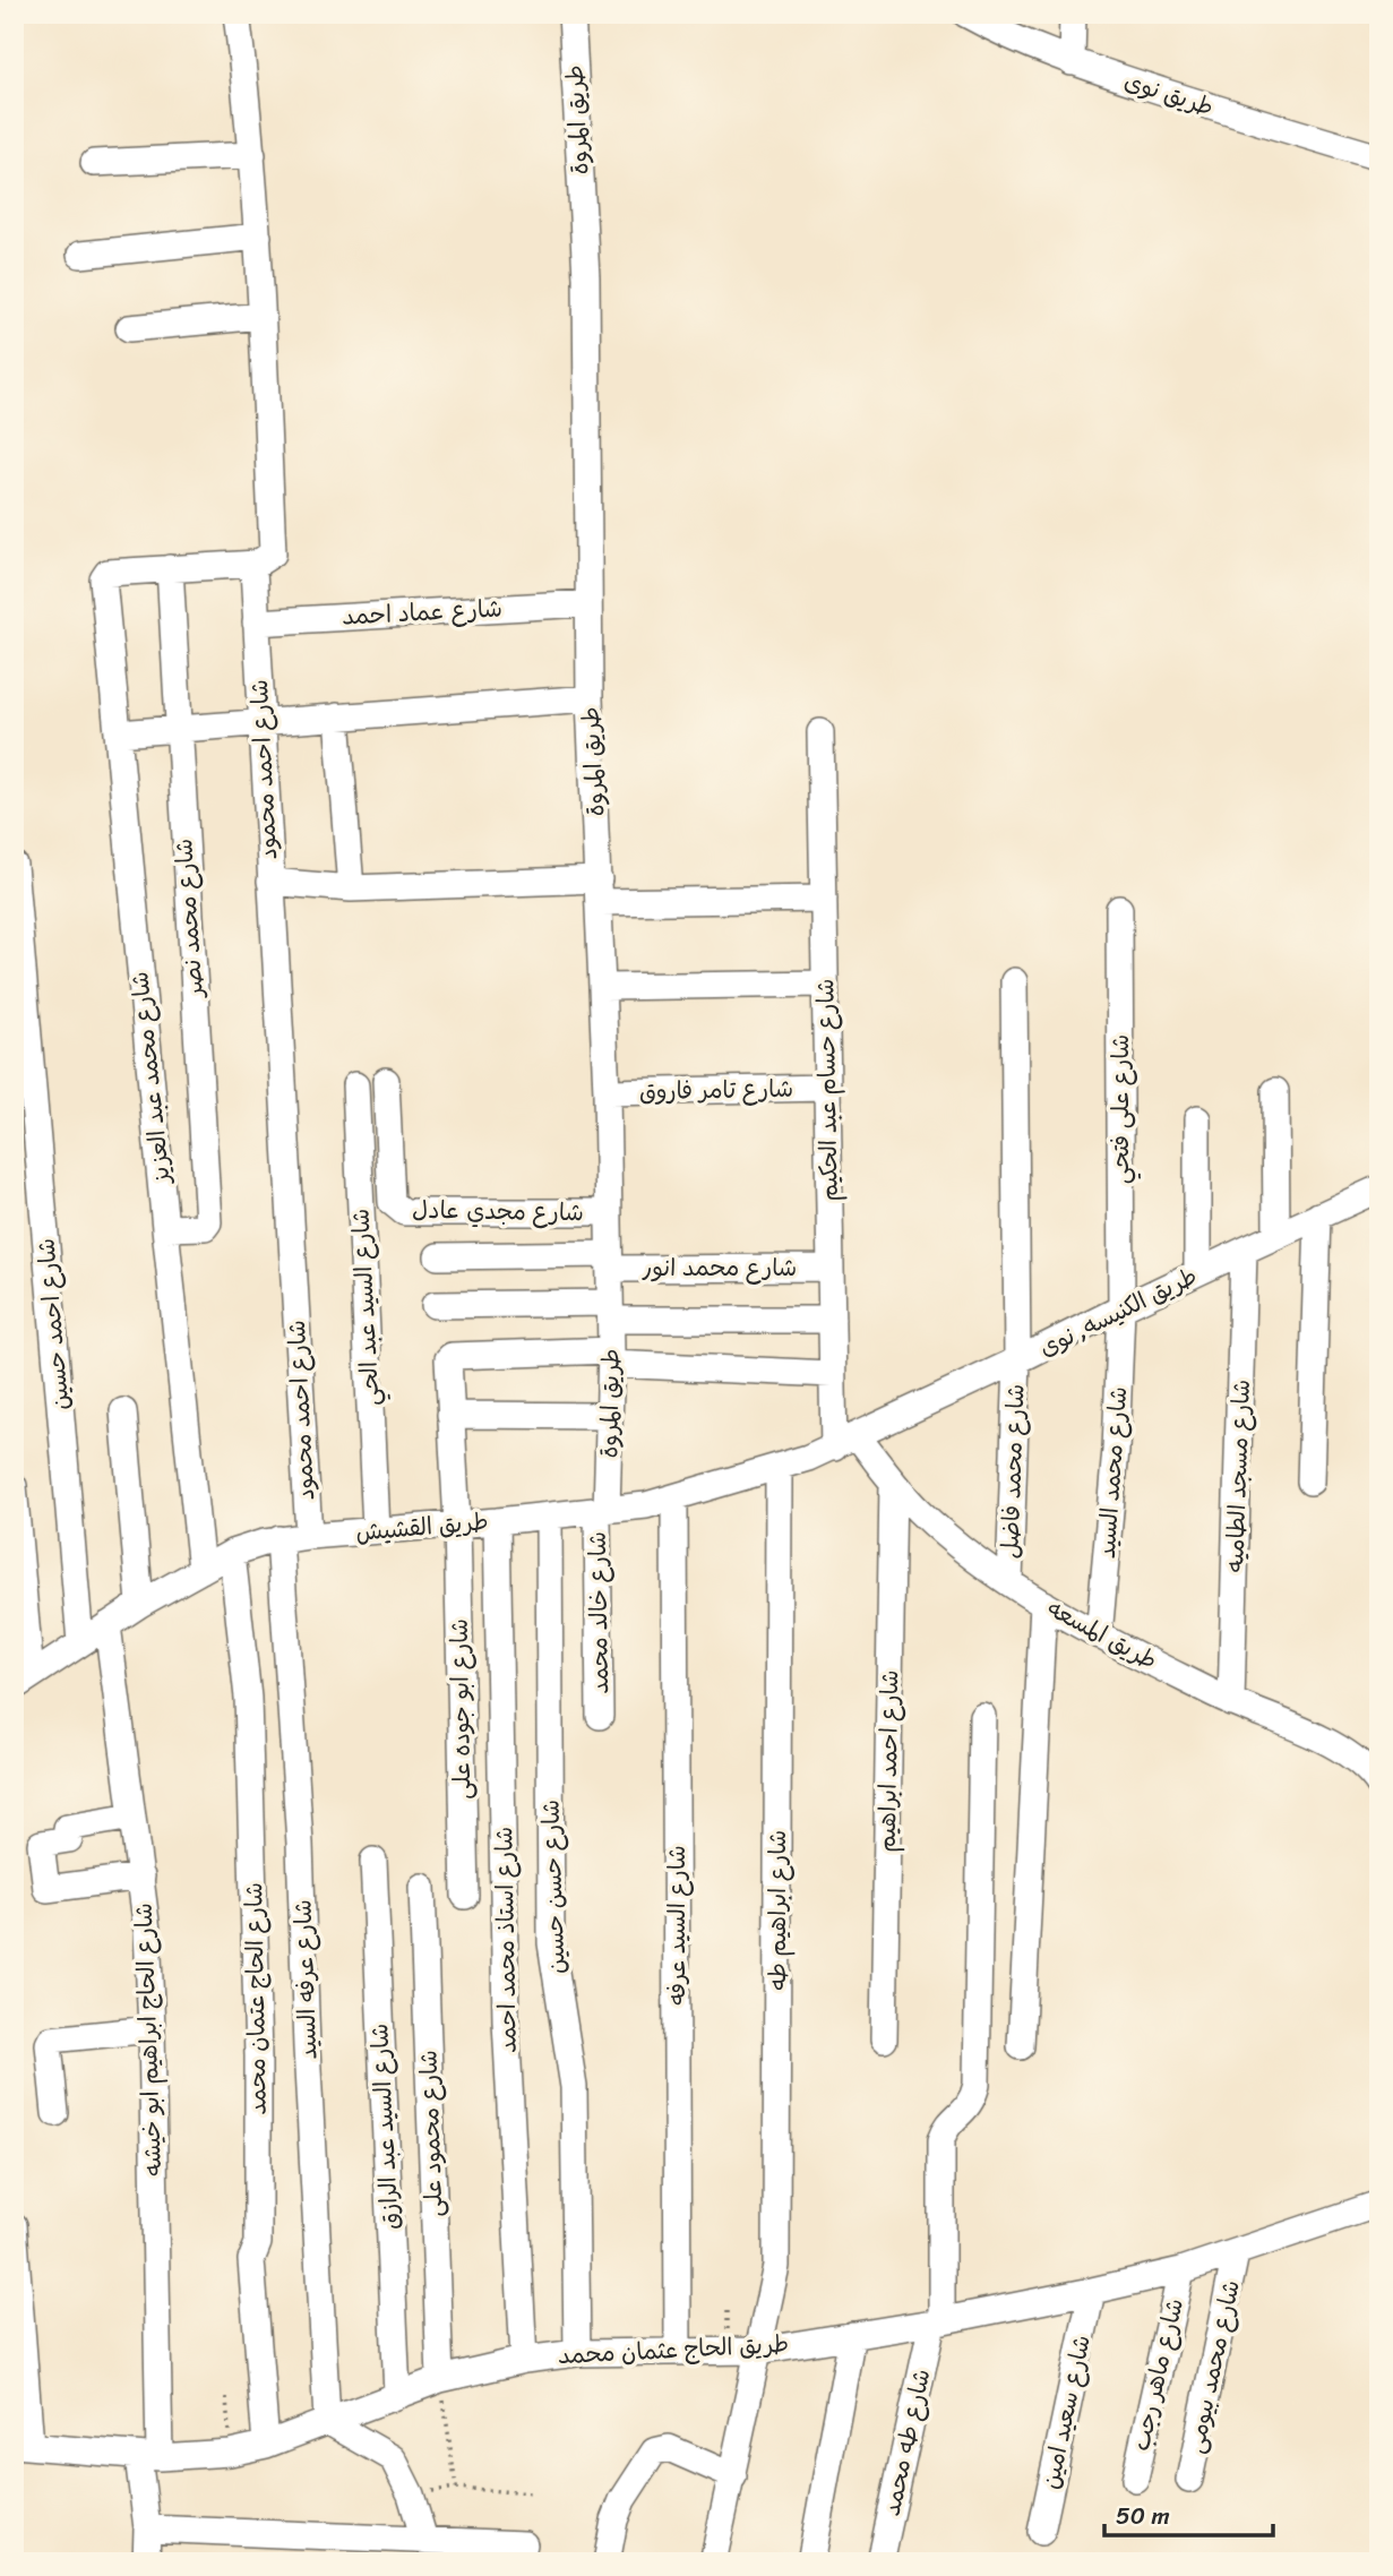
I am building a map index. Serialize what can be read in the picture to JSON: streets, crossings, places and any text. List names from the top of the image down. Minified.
{"streets":{"street":["طريق نوى","طريق المروة","شارع عماد احمد","شارع احمد محمود","شارع محمد نصر","شارع محمد عبد العزيز","شارع تامر فاروق","شارع حسام عبد الحكيم","شارع على فتحي","شارع مجدي عادل","شارع محمد انور","شارع السيد عبد الحي","طريق الكنيسه, نوى","شارع احمد حسين","شارع محمد فاضل","شارع محمد السيد","شارع مسجد الطاميه","طريق القشيش","شارع خالد محمد","طريق المسعه","شارع ابو جوده على","شارع احمد ابراهيم","شارع حسن حسين","شارع ابراهيم طه","شارع السيد عرفه","شارع استاذ محمد احمد","شارع عرفه السيد","شارع الحاج عتمان محمد","شارع الحاج ابراهيم ابو خيشه","شارع السيد عبد الرازق","شارع محمود على","طريق الحاج عثمان محمد","شارع محمد بيومى","شارع ماهر رجب","شارع سعيد امين","شارع طه محمد"]},"crossings":[["طريق المروة","شارع عماد احمد"],["طريق المروة","شارع تامر فاروق"],["طريق المروة","شارع مجدي عادل"],["طريق المروة","شارع محمد انور"],["طريق المروة","طريق القشيش"],["طريق المروة","شارع خالد محمد"],["طريق المروة","شارع ابو جوده على"],["شارع عماد احمد","شارع احمد محمود"],["شارع احمد محمود","طريق القشيش"],["شارع محمد نصر","شارع محمد عبد العزيز"],["شارع محمد عبد العزيز","طريق القشيش"],["شارع تامر فاروق","شارع حسام عبد الحكيم"],["شارع حسام عبد الحكيم","شارع محمد انور"],["شارع حسام عبد الحكيم","طريق القشيش"],["شارع على فتحي","طريق الكنيسه, نوى"],["شارع على فتحي","شارع محمد السيد"],["شارع السيد عبد الحي","طريق القشيش"],["طريق الكنيسه, نوى","شارع محمد فاضل"],["طريق الكنيسه, نوى","شارع محمد السيد"],["طريق الكنيسه, نوى","شارع مسجد الطاميه"],["طريق الكنيسه, نوى","طريق القشيش"],["طريق الكنيسه, نوى","طريق المسعه"],["شارع احمد حسين","طريق القشيش"],["شارع محمد فاضل","طريق المسعه"],["شارع محمد السيد","طريق المسعه"],["شارع مسجد الطاميه","طريق المسعه"],["طريق القشيش","شارع خالد محمد"],["طريق القشيش","طريق المسعه"],["طريق القشيش","شارع ابو جوده على"],["طريق القشيش","شارع حسن حسين"],["طريق القشيش","شارع ابراهيم طه"],["طريق القشيش","شارع السيد عرفه"],["طريق القشيش","شارع استاذ محمد احمد"],["طريق القشيش","شارع عرفه السيد"],["طريق القشيش","شارع الحاج عتمان محمد"],["طريق القشيش","شارع الحاج ابراهيم ابو خيشه"],["طريق المسعه","شارع احمد ابراهيم"],["شارع حسن حسين","طريق الحاج عثمان محمد"],["شارع ابراهيم طه","طريق الحاج عثمان محمد"],["شارع السيد عرفه","طريق الحاج عثمان محمد"],["شارع استاذ محمد احمد","طريق الحاج عثمان محمد"],["شارع عرفه السيد","طريق الحاج عثمان محمد"],["شارع الحاج عتمان محمد","طريق الحاج عثمان محمد"],["شارع الحاج ابراهيم ابو خيشه","طريق الحاج عثمان محمد"],["شارع السيد عبد الرازق","طريق الحاج عثمان محمد"],["شارع محمود على","طريق الحاج عثمان محمد"],["طريق الحاج عثمان محمد","شارع محمد بيومى"],["طريق الحاج عثمان محمد","شارع ماهر رجب"],["طريق الحاج عثمان محمد","شارع سعيد امين"],["طريق الحاج عثمان محمد","شارع طه محمد"]],"scale_bar":"50 m"}
